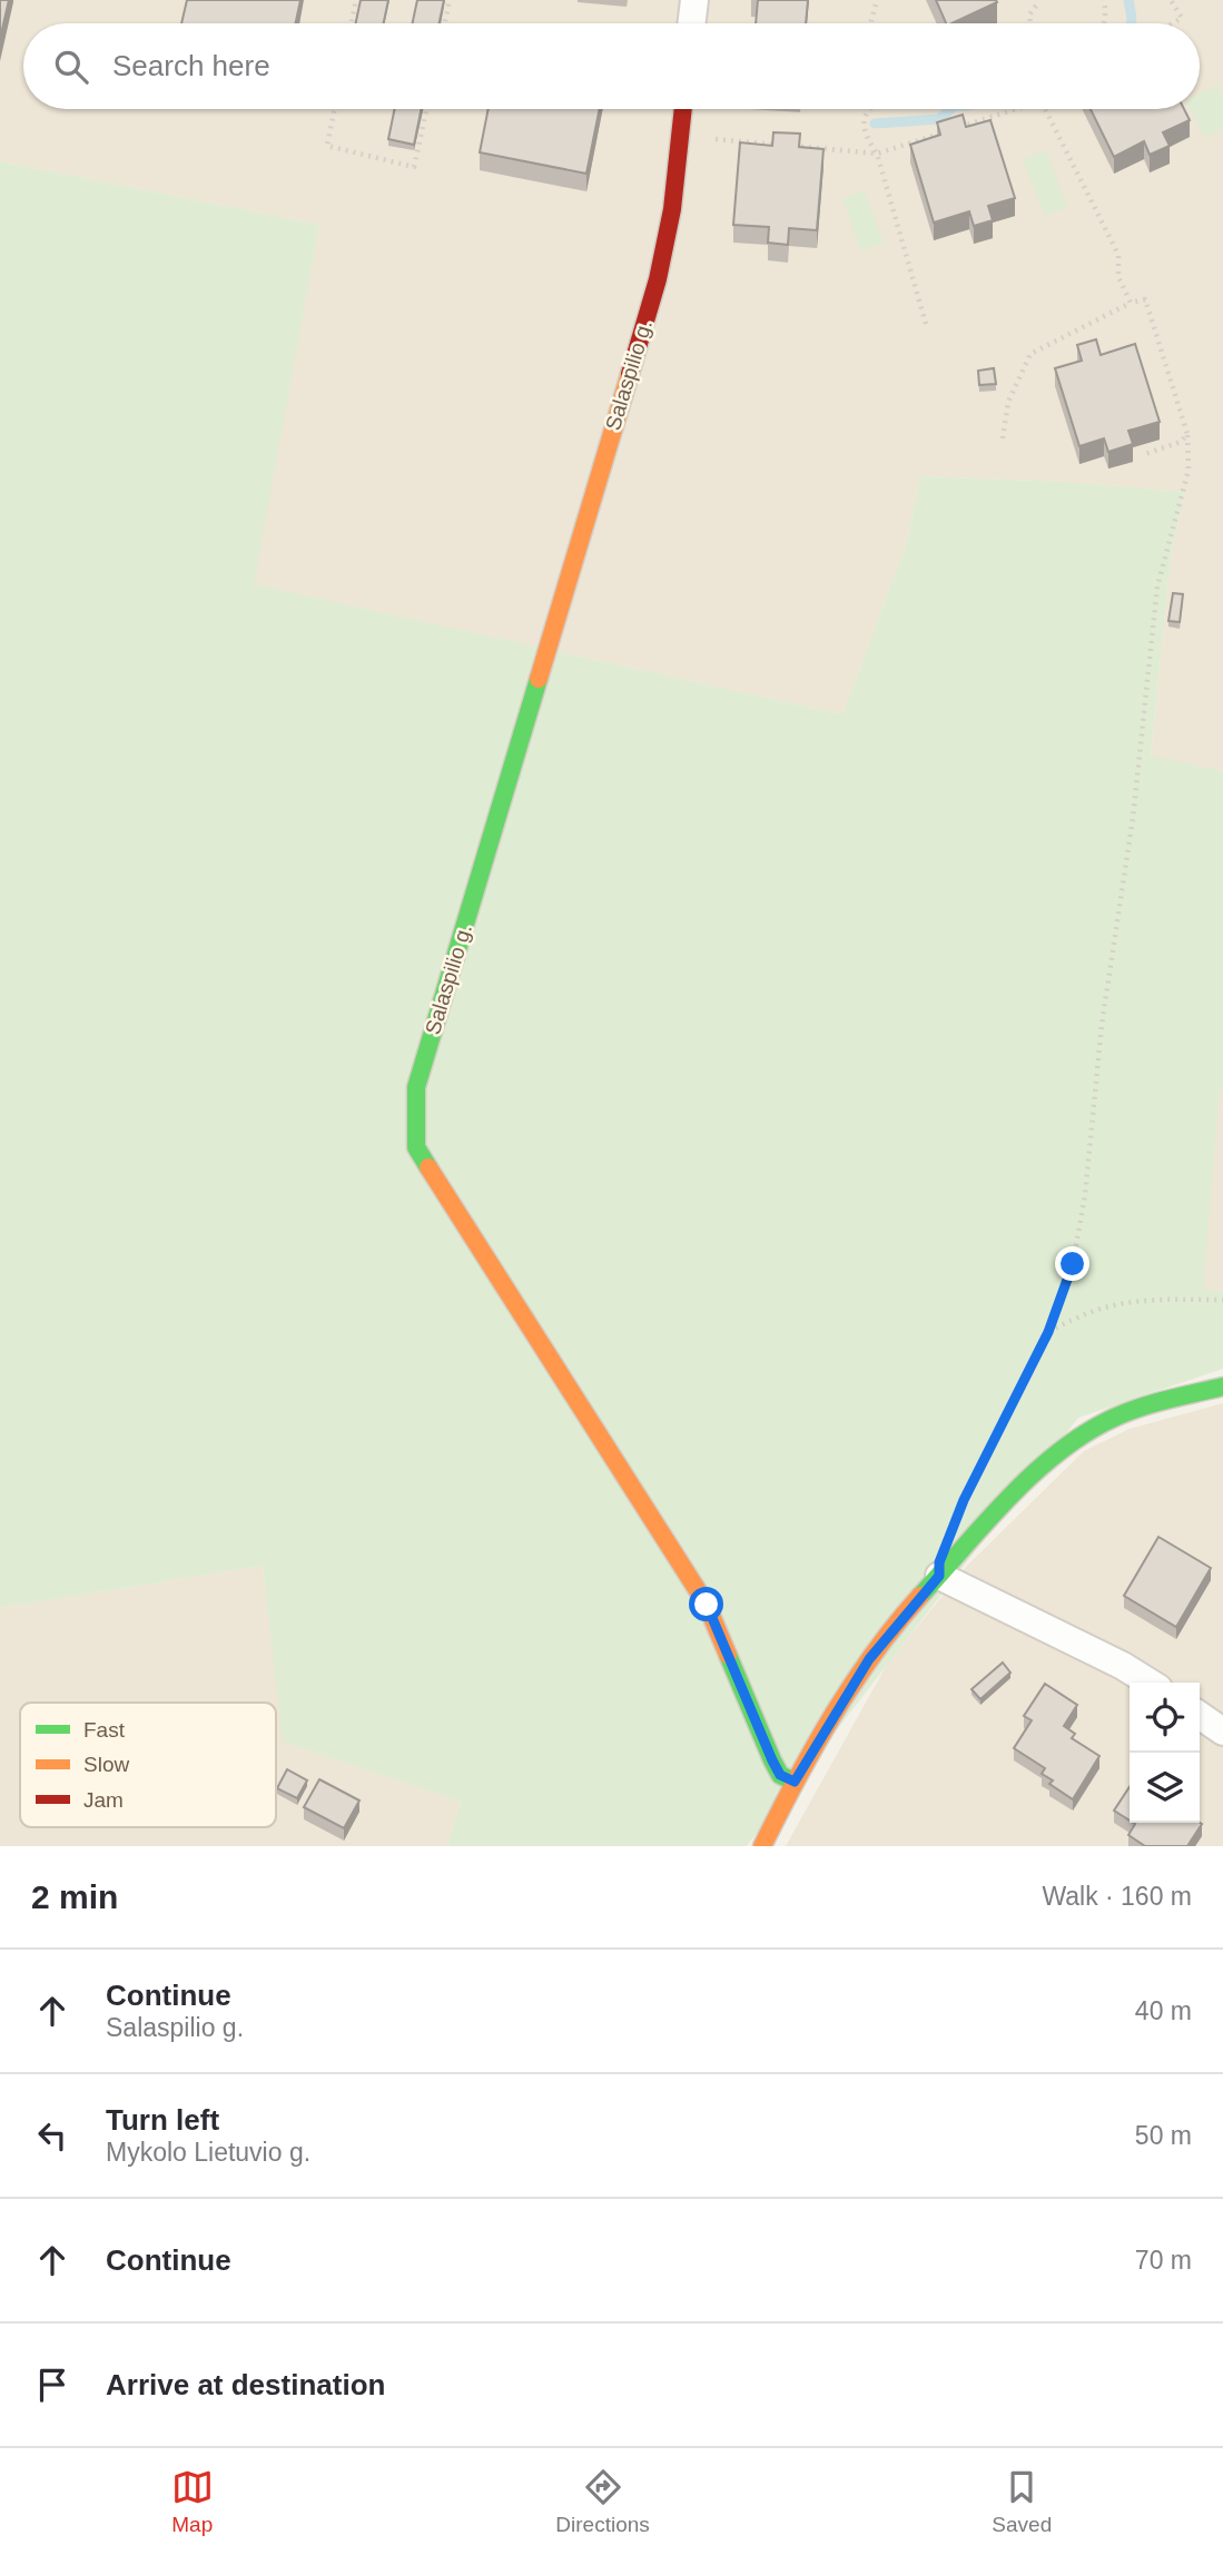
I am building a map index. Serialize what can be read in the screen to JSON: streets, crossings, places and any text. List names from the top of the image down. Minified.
{"streets":{"street":["Salaspilio g."]},"legend":["Fast","Slow","Jam"],"page":{"search":"Search here","heading":["2 min","Walk · 160 m"],"list":[["Continue","Salaspilio g.","40 m"],["Turn left","Mykolo Lietuvio g.","50 m"],["Continue","70 m"],"Arrive at destination"],"nav":["Map","Directions","Saved"]}}
